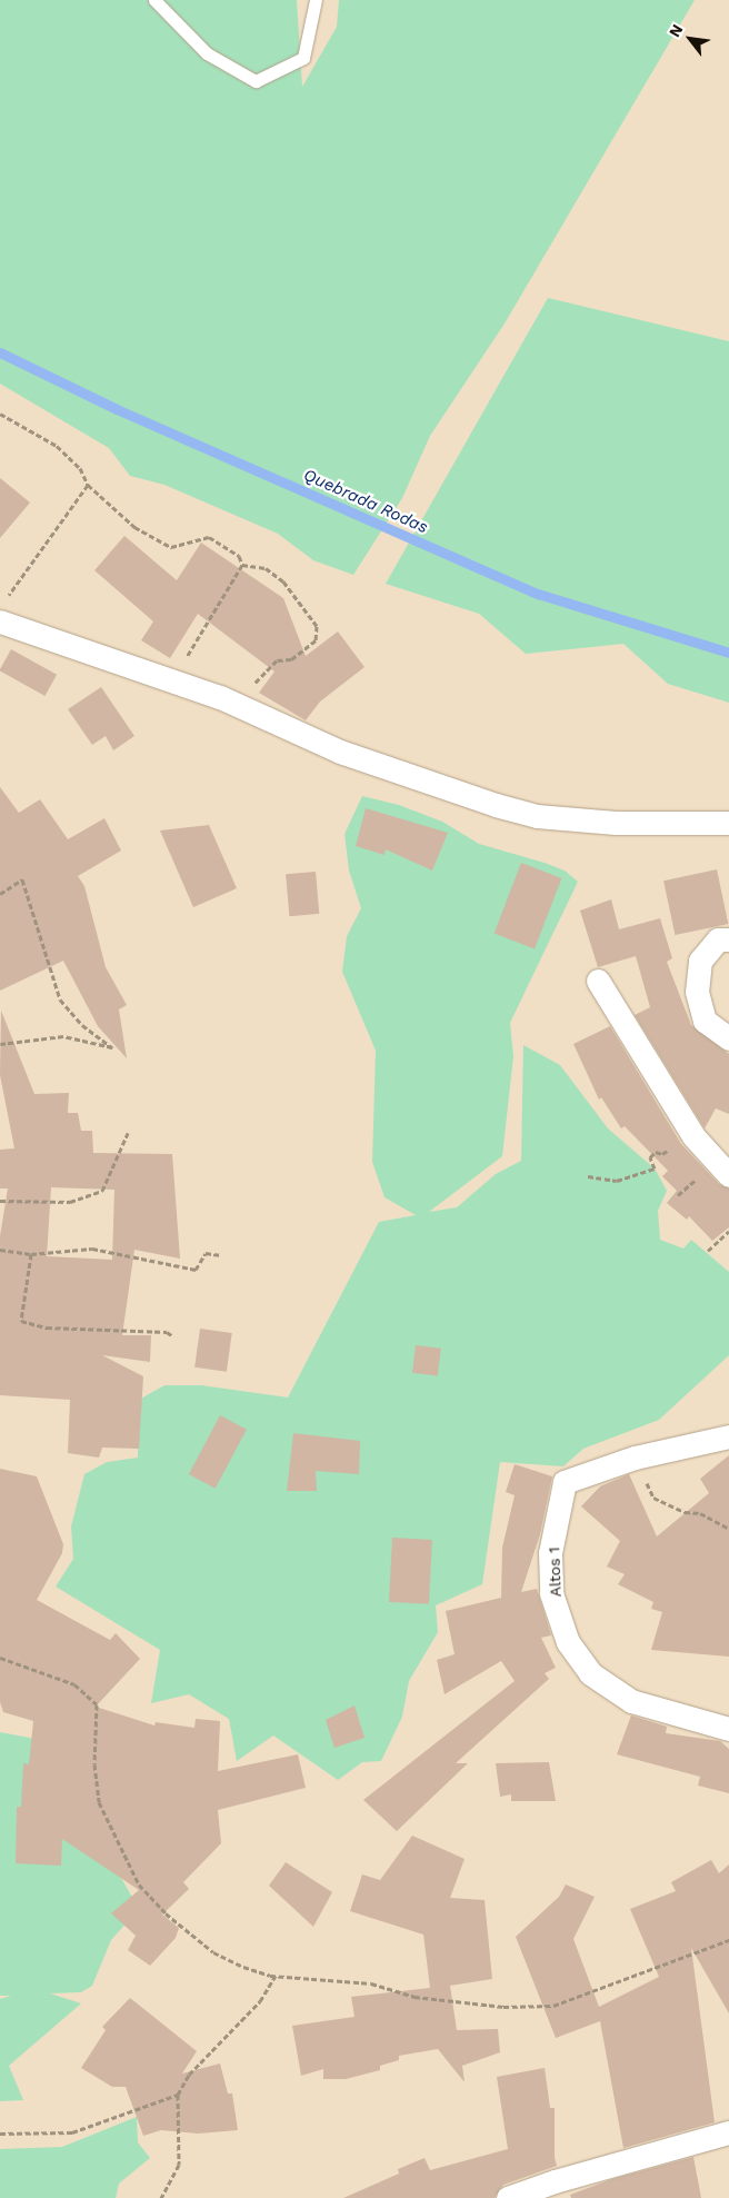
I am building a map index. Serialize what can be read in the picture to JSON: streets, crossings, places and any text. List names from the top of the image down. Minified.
{"streets":{"street":["Altos 1"]},"water":["Quebrada Rodas"],"north":"top left"}
